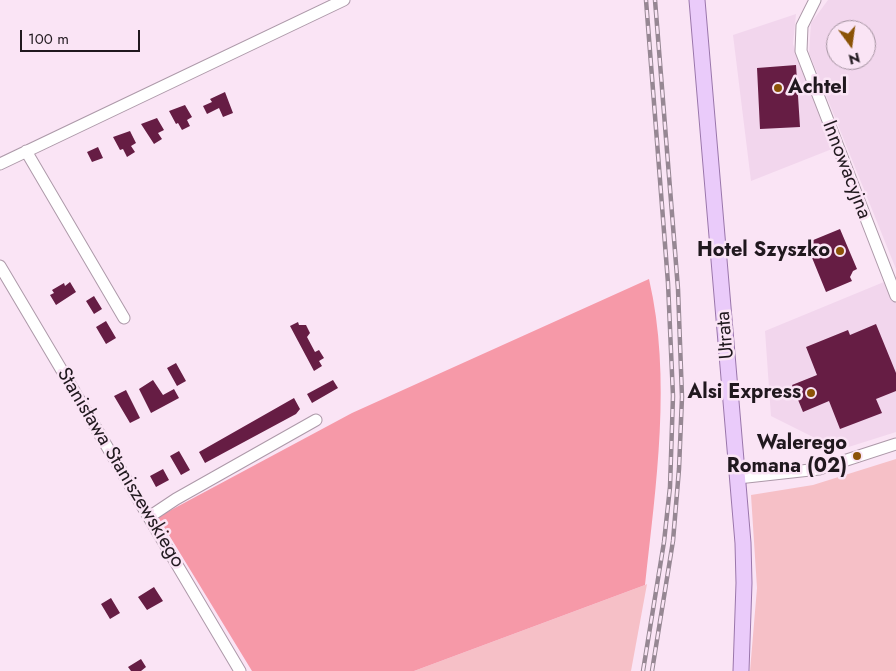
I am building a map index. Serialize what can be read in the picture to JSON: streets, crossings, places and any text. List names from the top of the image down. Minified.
{"streets":{"main road":["Utrata"],"street":["Innowacyjna","Stanisława Staniszewskiego"]},"places":["Achtel","Hotel Szyszko","Alsi Express","Walerego Romana (02)"],"scale_bar":"100 m","north":"bottom"}
